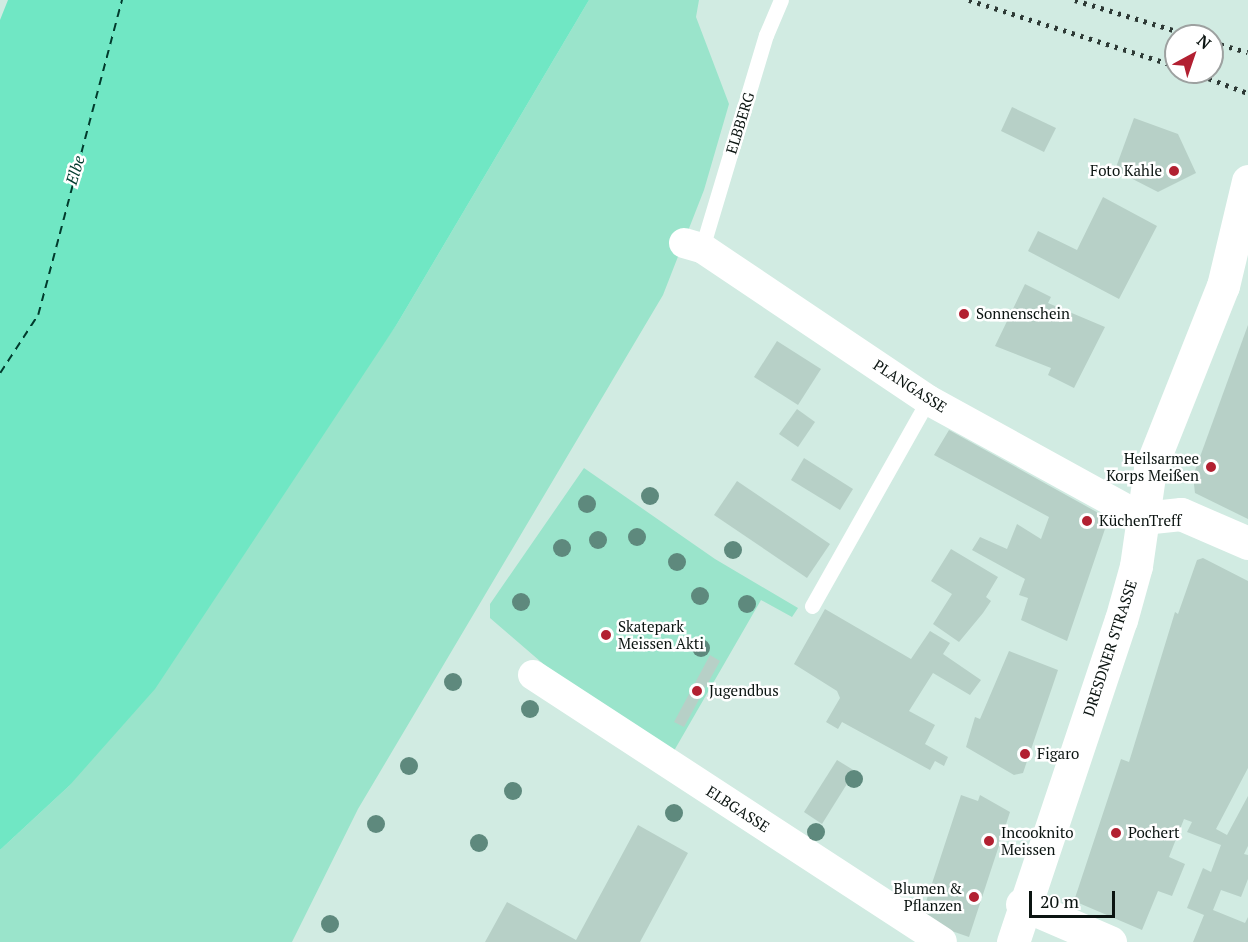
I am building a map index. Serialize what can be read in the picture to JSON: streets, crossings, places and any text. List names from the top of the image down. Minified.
{"streets":{"main road":["DRESDNER STRASSE"],"street":["PLANGASSE","ELBGASSE"],"lane":["ELBBERG"]},"crossings":[["ELBBERG","PLANGASSE"],["PLANGASSE","DRESDNER STRASSE"]],"water":["Elbe"],"places":["Foto Kahle","Sonnenschein","Heilsarmee Korps Meißen","KüchenTreff","Skatepark Meissen Akti","Jugendbus","Figaro","Pochert","Incooknito Meissen","Blumen & Pflanzen"],"scale_bar":"20 m","north":"top right"}
